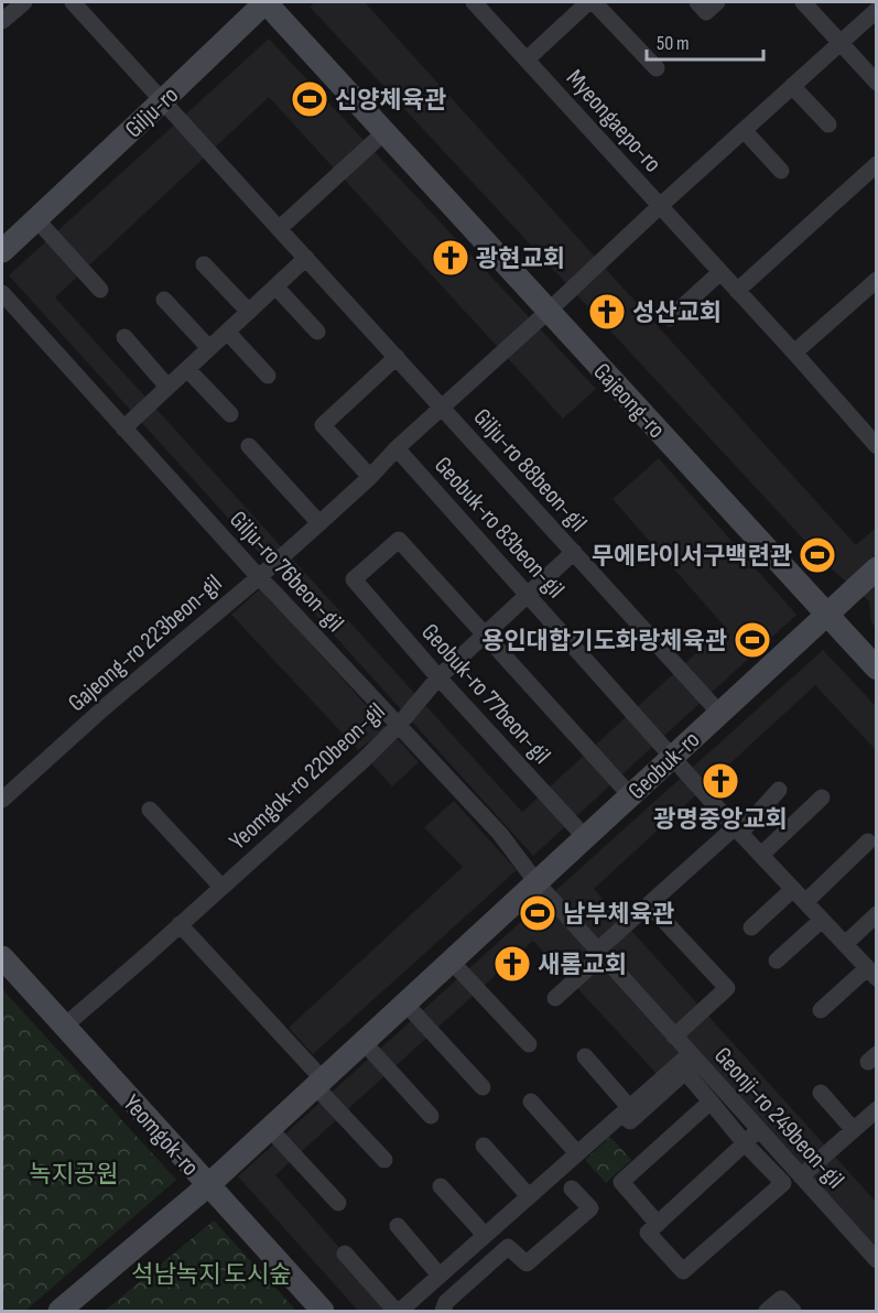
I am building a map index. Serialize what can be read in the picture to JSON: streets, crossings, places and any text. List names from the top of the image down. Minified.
{"streets":{"street":["Gilju-ro","Myeongaepo-ro","Gajeong-ro","Gilju-ro 88beon-gil","Geobuk-ro 83beon-gil","Gilju-ro 76beon-gil","Gajeong-ro 223beon-gil","Geobuk-ro 77beon-gil","Geobuk-ro","Yeomgok-ro 220beon-gil","Geonji-ro 249beon-gil","Yeomgok-ro"]},"crossings":[["Gilju-ro","Gajeong-ro"],["Gilju-ro","Gilju-ro 88beon-gil"],["Myeongaepo-ro","Gajeong-ro 223beon-gil"],["Gajeong-ro","Gajeong-ro 223beon-gil"],["Gajeong-ro","Geobuk-ro"],["Gilju-ro 88beon-gil","Gajeong-ro 223beon-gil"],["Gilju-ro 88beon-gil","Geobuk-ro"],["Gilju-ro 88beon-gil","Yeomgok-ro 220beon-gil"],["Geobuk-ro 83beon-gil","Gajeong-ro 223beon-gil"],["Geobuk-ro 83beon-gil","Geobuk-ro"],["Geobuk-ro 83beon-gil","Yeomgok-ro 220beon-gil"],["Gilju-ro 76beon-gil","Gajeong-ro 223beon-gil"],["Gilju-ro 76beon-gil","Geobuk-ro"],["Gilju-ro 76beon-gil","Yeomgok-ro 220beon-gil"],["Gilju-ro 76beon-gil","Geonji-ro 249beon-gil"],["Geobuk-ro 77beon-gil","Geobuk-ro"],["Geobuk-ro 77beon-gil","Yeomgok-ro 220beon-gil"],["Geobuk-ro","Geonji-ro 249beon-gil"],["Geobuk-ro","Yeomgok-ro"],["Yeomgok-ro 220beon-gil","Yeomgok-ro"]],"parks":["녹지공원","석남녹지 도시숲"],"places":{"sports":["신양체육관","무에타이서구백련관","용인대합기도화랑체육관","남부체육관"],"church":["광현교회","성산교회","광명중앙교회","새롬교회"]},"scale_bar":"50 m"}
